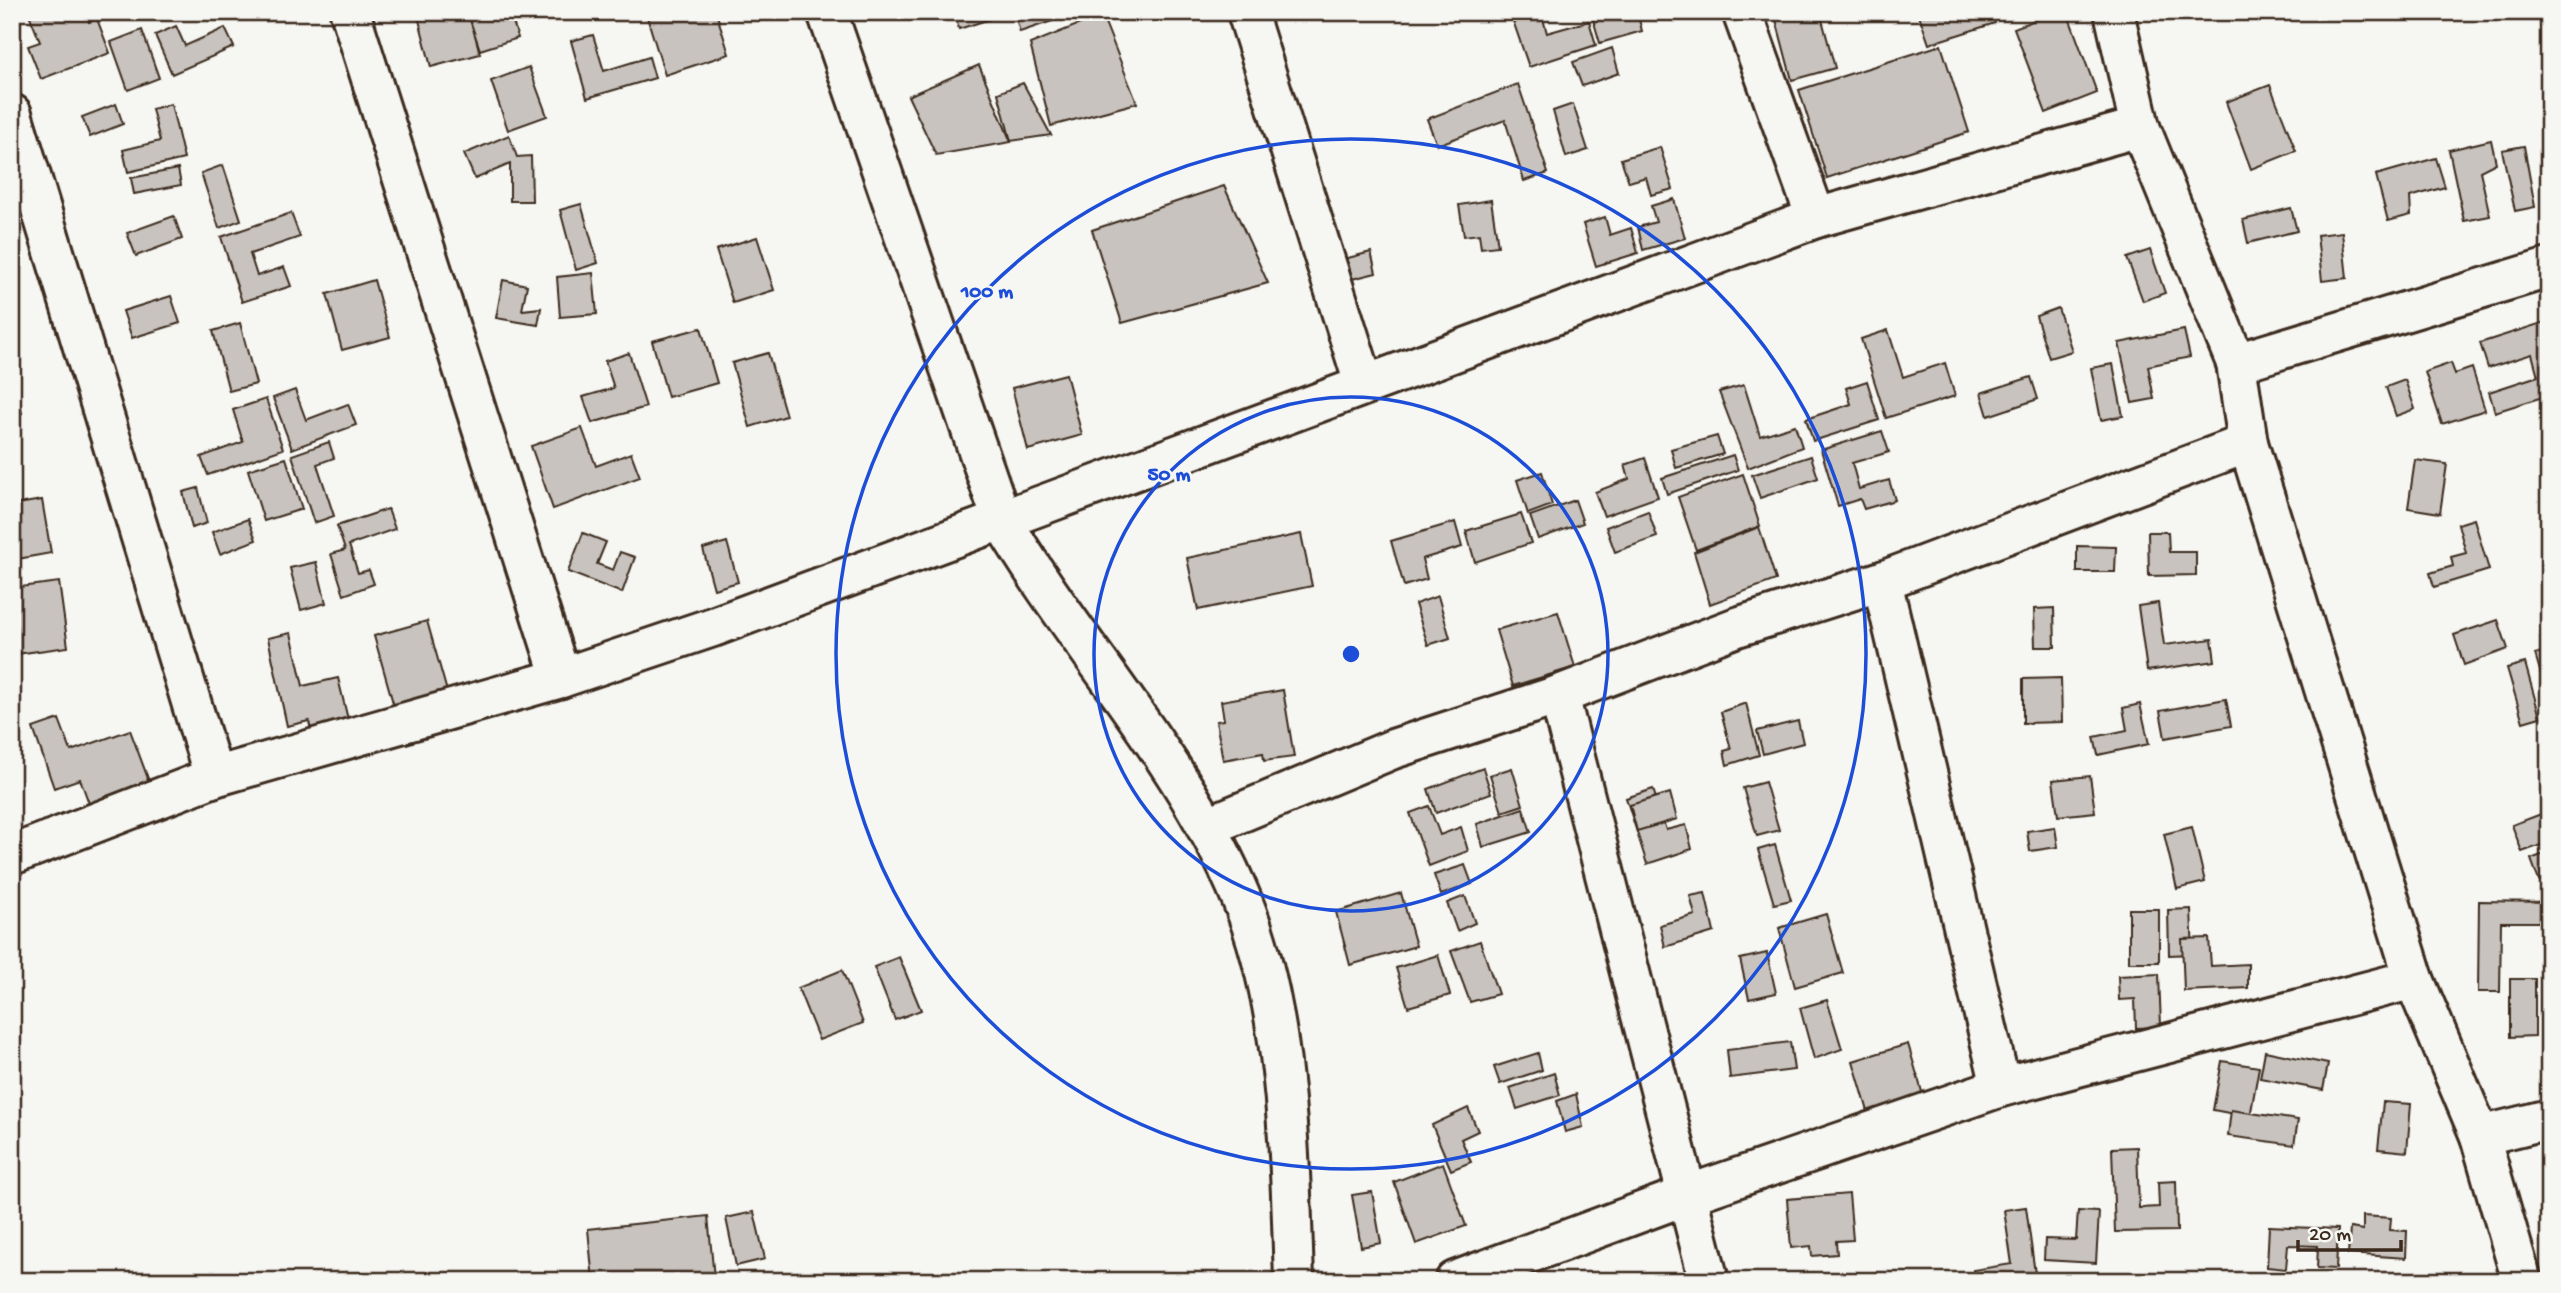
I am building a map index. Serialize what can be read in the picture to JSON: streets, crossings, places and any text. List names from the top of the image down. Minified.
{"scale_bar":"20 m","rings":["100 m","50 m"]}
